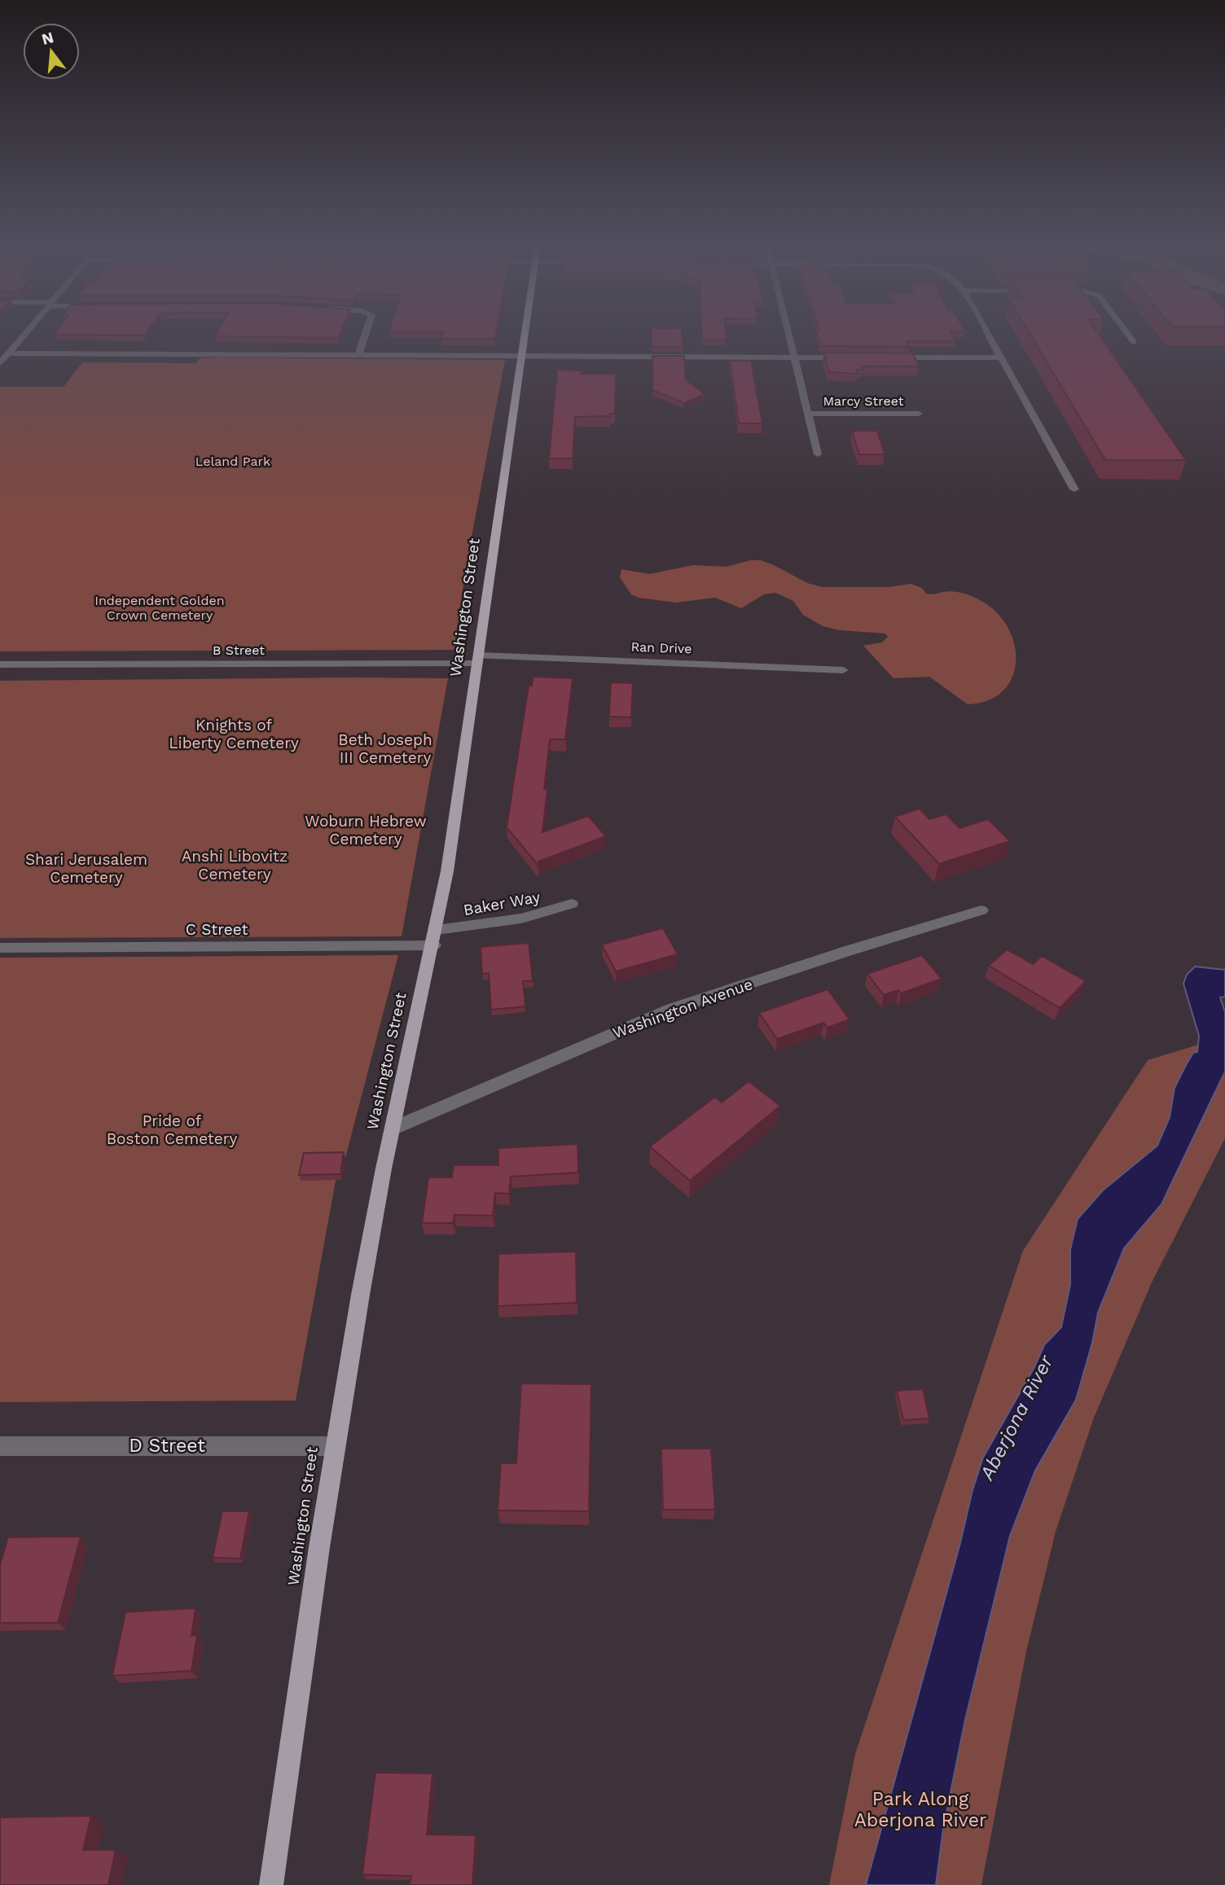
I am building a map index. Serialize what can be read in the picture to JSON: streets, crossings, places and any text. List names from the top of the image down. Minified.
{"streets":{"main road":["Washington Street"],"street":["Marcy Street","Ran Drive","B Street","Baker Way","C Street","Washington Avenue","D Street"]},"crossings":[["Washington Street","Ran Drive"],["Washington Street","B Street"],["Washington Street","Baker Way"],["Washington Street","C Street"],["Washington Street","Washington Avenue"],["Washington Street","D Street"],["Ran Drive","B Street"]],"water":["Aberjona River"],"parks":["Leland Park","Independent Golden Crown Cemetery","Knights of Liberty Cemetery","Beth Joseph III Cemetery","Woburn Hebrew Cemetery","Anshi Libovitz Cemetery","Shari Jerusalem Cemetery","Pride of Boston Cemetery","Park Along Aberjona River"],"north":"top"}
